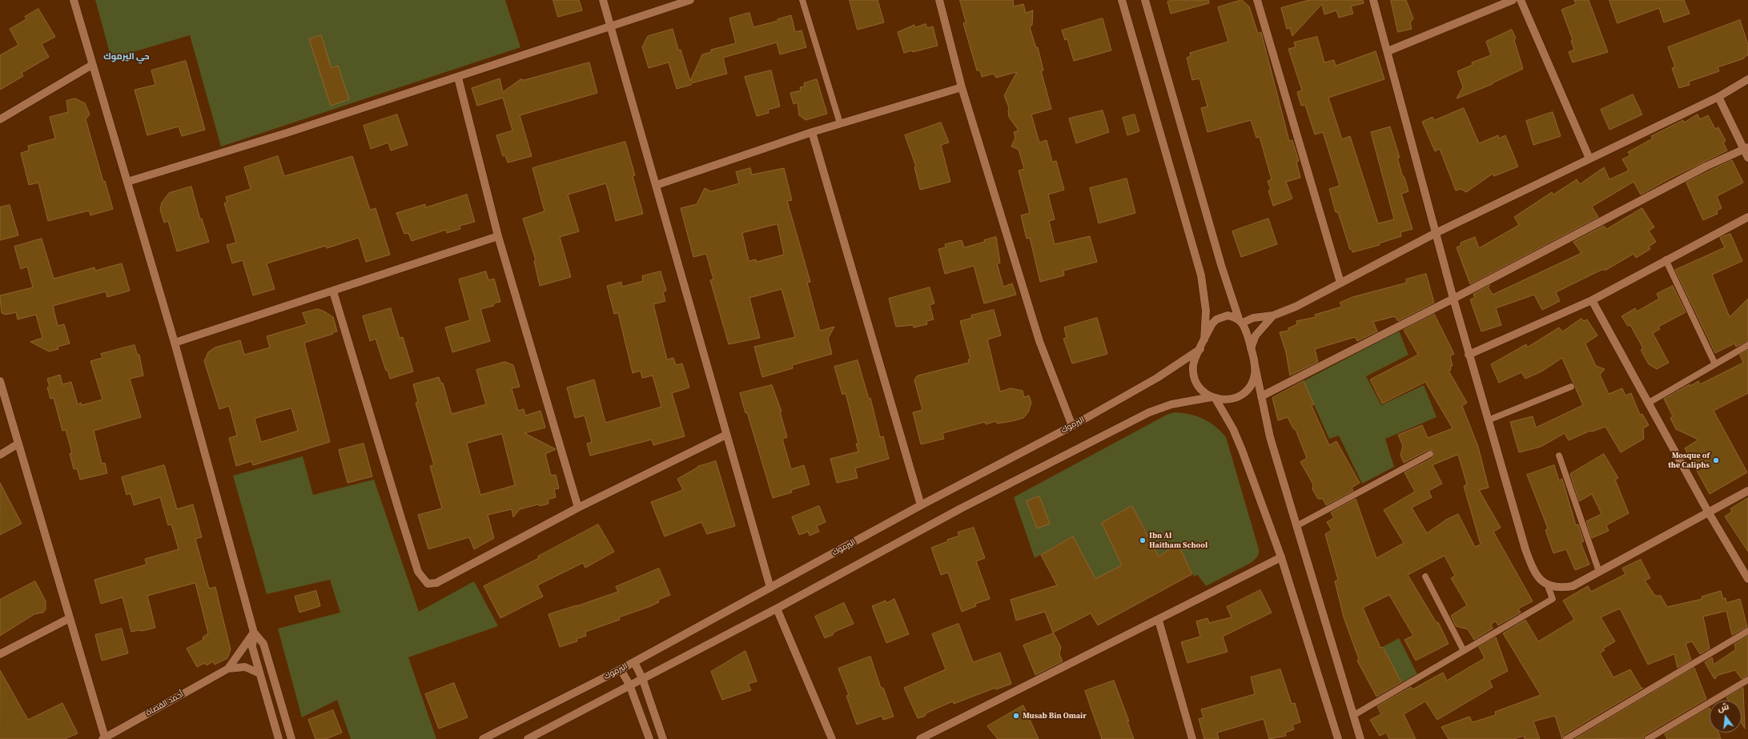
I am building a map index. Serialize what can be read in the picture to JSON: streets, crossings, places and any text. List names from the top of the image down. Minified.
{"streets":{"street":["اليرموك","أحمد القضاة"]},"districts":["حي اليرموك"],"places":["Mosque of the Caliphs","Ibn Al Haitham School","Musab Bin Omair"],"north":"top"}
